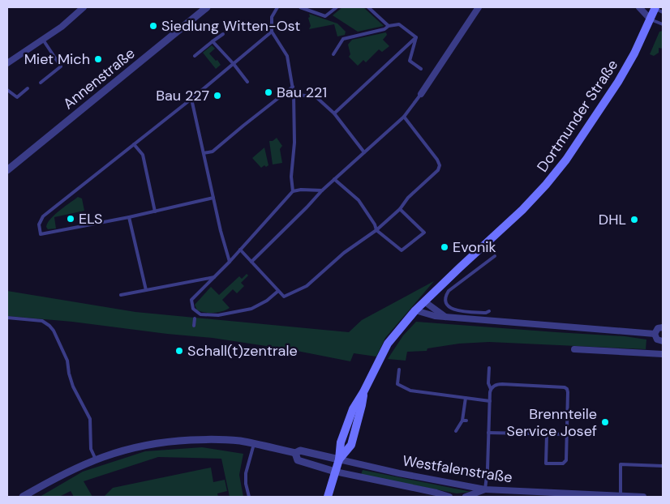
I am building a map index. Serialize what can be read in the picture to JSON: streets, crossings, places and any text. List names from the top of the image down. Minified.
{"streets":{"main road":["Dortmunder Straße"],"street":["Annenstraße","Westfalenstraße"]},"crossings":[["Dortmunder Straße","Westfalenstraße"]],"places":["Siedlung Witten-Ost","Miet Mich","Bau 221","Bau 227","ELS","DHL","Evonik","Schall(t)zentrale","Brennteile Service Josef"]}
